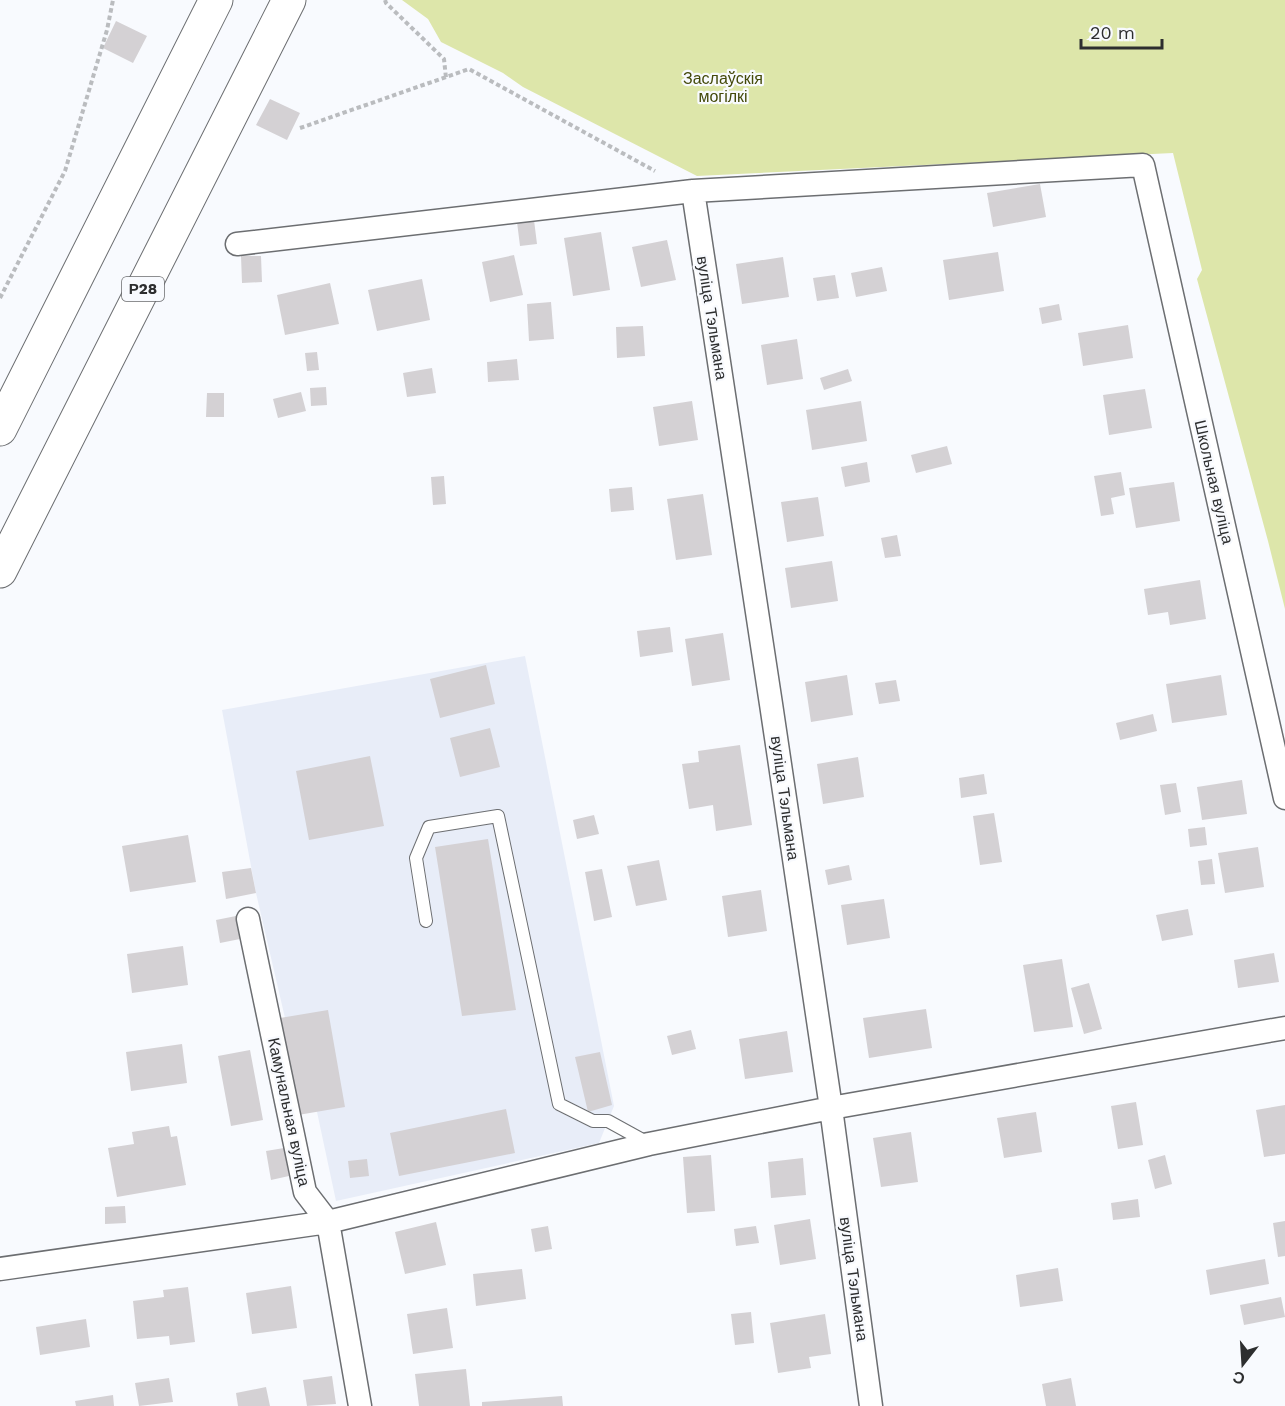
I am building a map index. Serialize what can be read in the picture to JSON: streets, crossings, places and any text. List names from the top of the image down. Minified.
{"streets":{"highway":["Р28"],"street":["вуліца Тэльмана","Школьная вуліца","Камунальная вуліца"]},"crossings":[["вуліца Тэльмана","Школьная вуліца"]],"parks":["Заслаўскія могілкі"],"scale_bar":"20 m","north":"bottom"}
